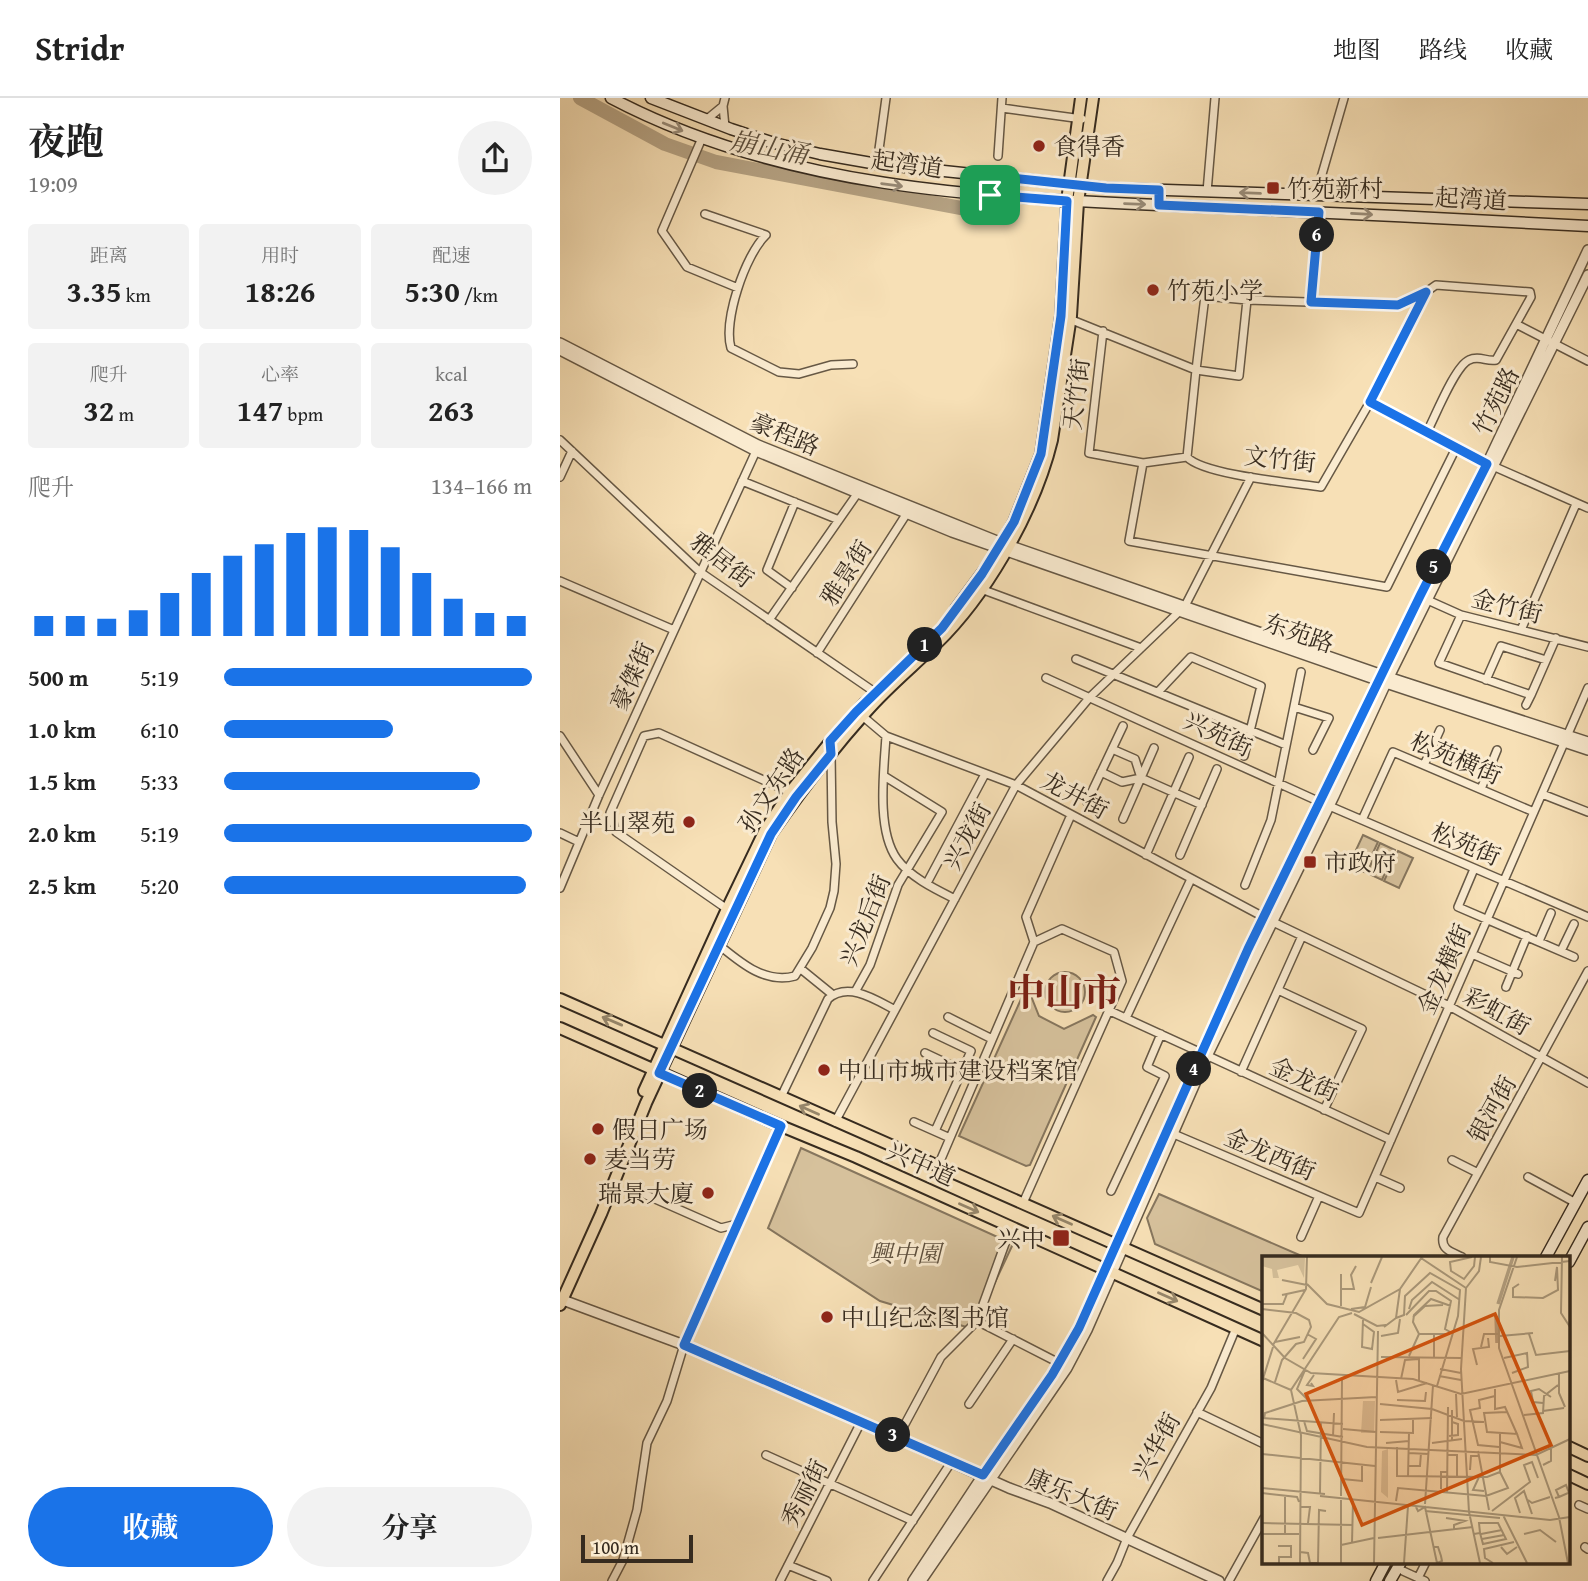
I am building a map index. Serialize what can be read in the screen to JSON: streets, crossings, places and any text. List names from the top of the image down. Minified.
{"streets":{"main road":["起湾道","孙文东路","兴中道"],"street":["天竹街","竹苑路","豪程路","文竹街","雅居街","雅景街","金竹街","东苑路","豪傑街","兴苑街","松苑横街","龙井街","兴龙街","松苑街","兴龙后街","金龙横街","彩虹街","金龙街","银河街","金龙西街","兴华街","秀丽街","康乐大街"]},"crossings":[["起湾道","孙文东路"],["竹苑路","金竹街"],["竹苑路","东苑路"],["竹苑路","兴苑街"],["竹苑路","龙井街"],["竹苑路","松苑街"],["竹苑路","彩虹街"],["竹苑路","金龙街"],["竹苑路","金龙西街"],["竹苑路","兴中道"],["豪程路","雅景街"],["豪程路","东苑路"],["豪程路","豪傑街"],["豪程路","孙文东路"],["雅居街","雅景街"],["雅居街","豪傑街"],["雅居街","孙文东路"],["东苑路","孙文东路"],["东苑路","兴龙街"],["东苑路","金龙横街"],["兴苑街","兴龙街"],["兴苑街","松苑街"],["松苑横街","松苑街"],["松苑横街","金龙横街"],["孙文东路","龙井街"],["孙文东路","兴中道"],["孙文东路","康乐大街"],["龙井街","兴龙街"],["龙井街","彩虹街"],["兴龙街","兴中道"],["松苑街","金龙横街"],["金龙横街","彩虹街"],["金龙横街","金龙街"],["金龙横街","金龙西街"],["彩虹街","银河街"],["兴中道","兴华街"],["兴华街","康乐大街"],["秀丽街","康乐大街"]],"districts":["中山市"],"water":["崩山涌"],"parks":["興中園"],"places":{"other":["食得香","竹苑小学","半山翠苑","中山市城市建设档案馆","假日广场","麦当劳","瑞景大廈","中山纪念图书馆"],"transit":["竹苑新村","市政府","兴中"]},"scale_bar":"100 m","page":{"header":"Stridr","nav":["地图","路线","收藏"],"heading":["夜跑","19:09"],"stats":[["距离","3.35 km"],["用时","18:26"],["配速","5:30 /km"],["爬升","32 m"],["心率","147 bpm"],["kcal","263"]],"pins":["6","5","1","4","2","3"],"chart":["爬升","134–166 m"],"list":[{"name":"500 m","note":"5:19"},{"name":"1.0 km","note":"6:10"},{"name":"1.5 km","note":"5:33"},{"name":"2.0 km","note":"5:19"},{"name":"2.5 km","note":"5:20"}],"buttons":["收藏","分享"],"scale":"100 m"}}
